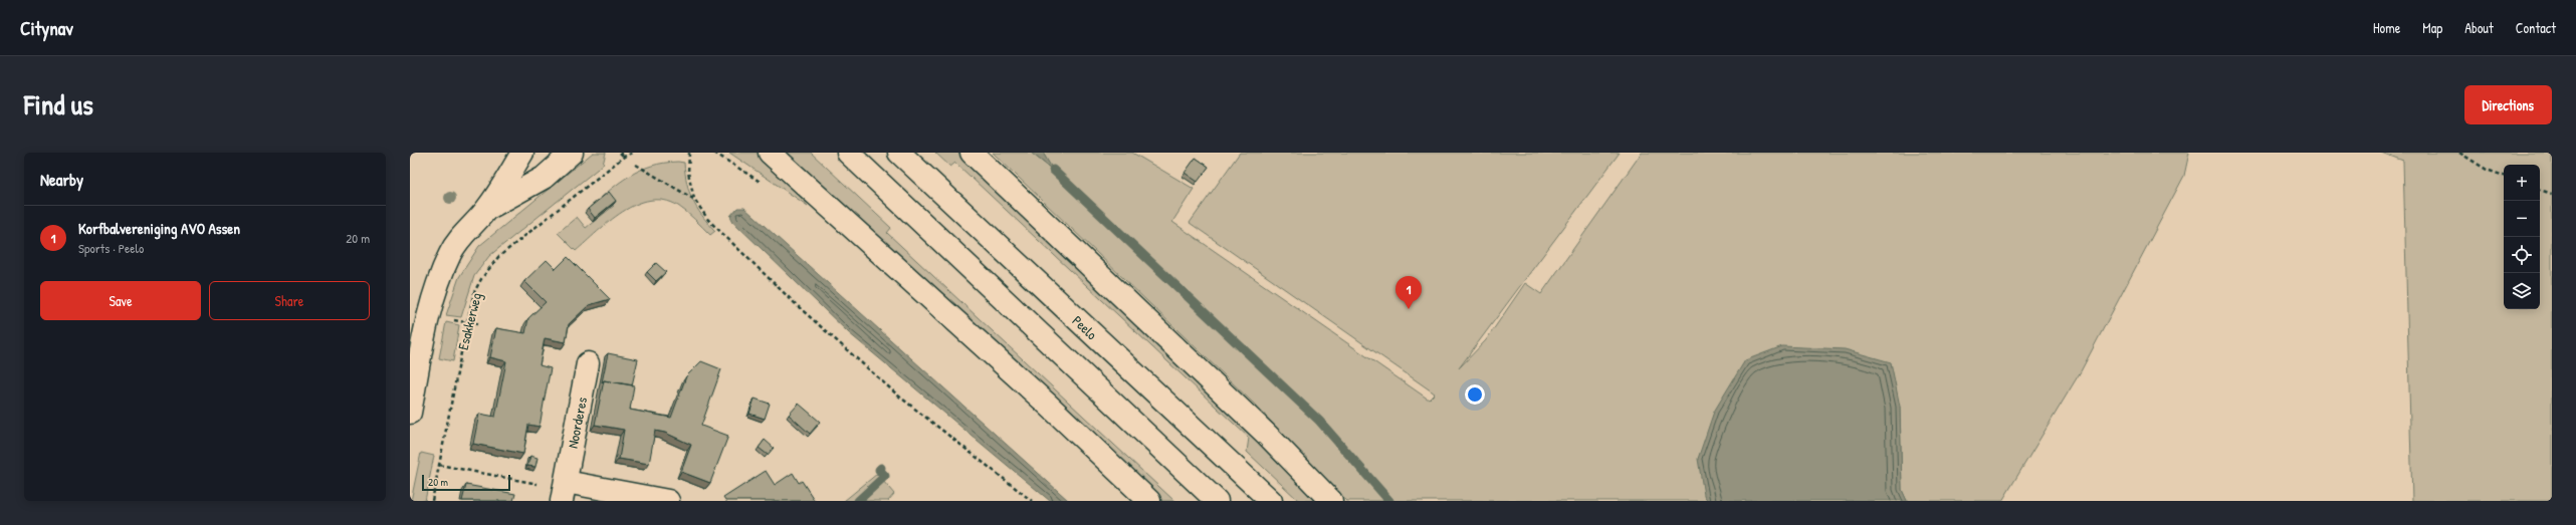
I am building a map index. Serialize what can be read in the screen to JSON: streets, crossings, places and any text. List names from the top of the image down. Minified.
{"streets":{"main road":["Peelo","Noorderes"],"path":["Esakkerweg"]},"scale_bar":"20 m","page":{"header":"Citynav","nav":["Home","Map","About","Contact"],"title":"Find us","buttons":["Directions",["Save","Share"]],"heading":"Nearby","map_buttons":["+","−"],"list":[{"mark":"1","name":"Korfbalvereniging AVO Assen","note":"Sports · Peelo","value":"20 m"}],"pins":"1","scale":"20 m"}}
